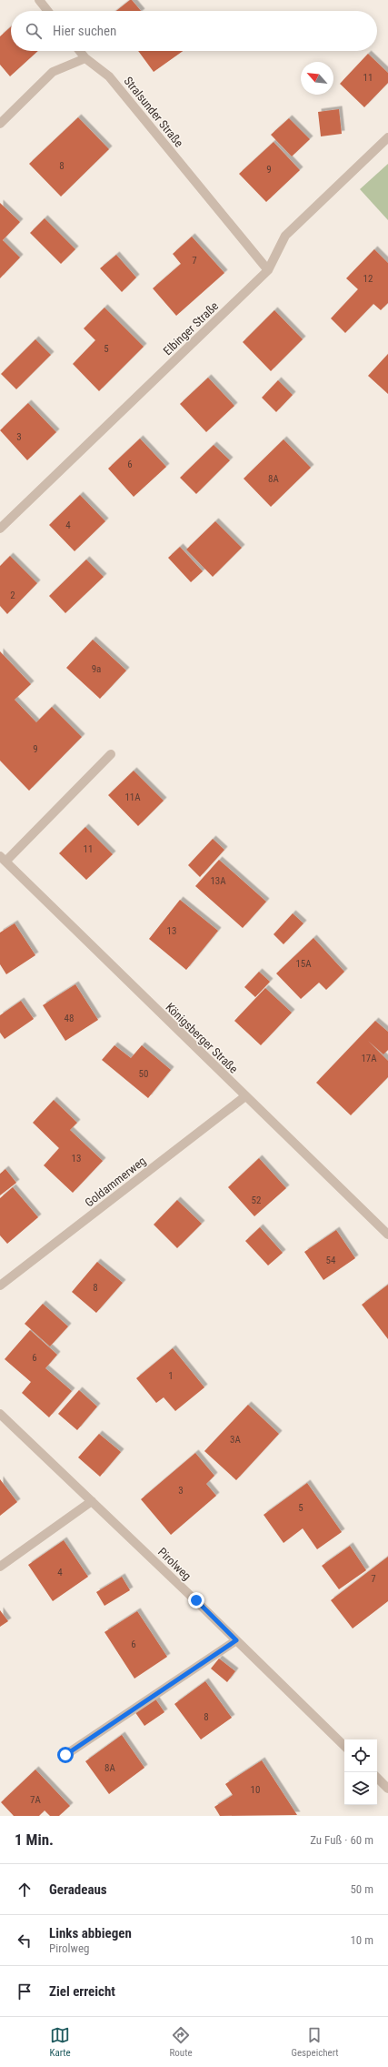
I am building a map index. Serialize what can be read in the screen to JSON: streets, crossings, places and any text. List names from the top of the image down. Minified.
{"streets":{"street":["Stralsunder Straße","Elbinger Straße","Königsberger Straße","Goldammerweg","Pirolweg"]},"crossings":[["Stralsunder Straße","Elbinger Straße"],["Königsberger Straße","Goldammerweg"]],"house_numbers":["11","8","9","7","12","5","3","6","8A","4","2","9a","9","11A","11","13A","13","15A","48","17A","50","13","52","54","8","6","1","3A","3","5","4","7","6","8","8A","10","7A"],"north":"top left","page":{"search":"Hier suchen","heading":["1 Min.","Zu Fuß · 60 m"],"list":[["Geradeaus","50 m"],["Links abbiegen","Pirolweg","10 m"],"Ziel erreicht"],"nav":["Karte","Route","Gespeichert"]}}
